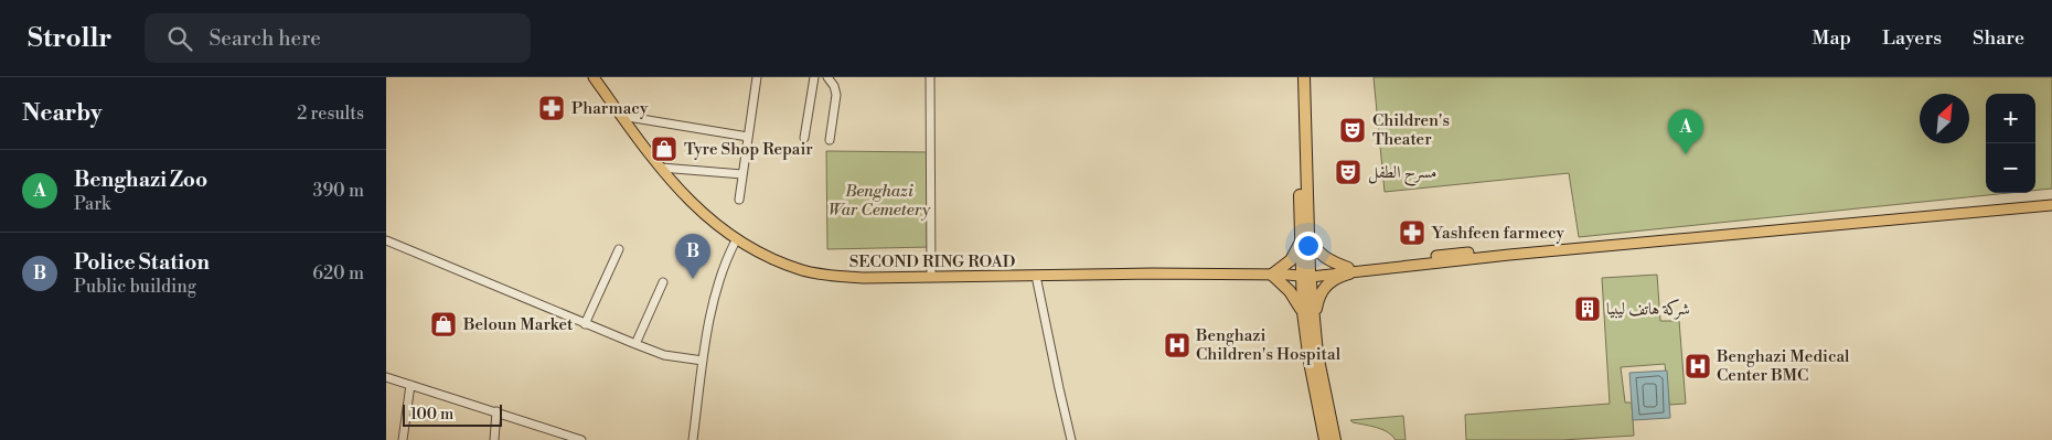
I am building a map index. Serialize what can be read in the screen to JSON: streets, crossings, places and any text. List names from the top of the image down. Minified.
{"streets":{"main road":["SECOND RING ROAD"]},"parks":["Benghazi War Cemetery"],"places":{"pharmacy":["Pharmacy","Yashfeen farmecy"],"theatre":["Children's Theater","مسرح الطفل"],"shop":["Tyre Shop Repair","Beloun Market"],"building":["شركة هاتف ليبيا"],"hospital":["Benghazi Children's Hospital","Benghazi Medical Center BMC"]},"scale_bar":"100 m","north":"top right","page":{"header":"Strollr","search":"Search here","nav":["Map","Layers","Share"],"heading":["Nearby","2 results"],"map_buttons":["+","−"],"pins":["A","B"],"list":[{"mark":"A","name":"Benghazi Zoo","note":"Park","value":"390 m"},{"mark":"B","name":"Police Station","note":"Public building","value":"620 m"}],"scale":"100 m"}}
